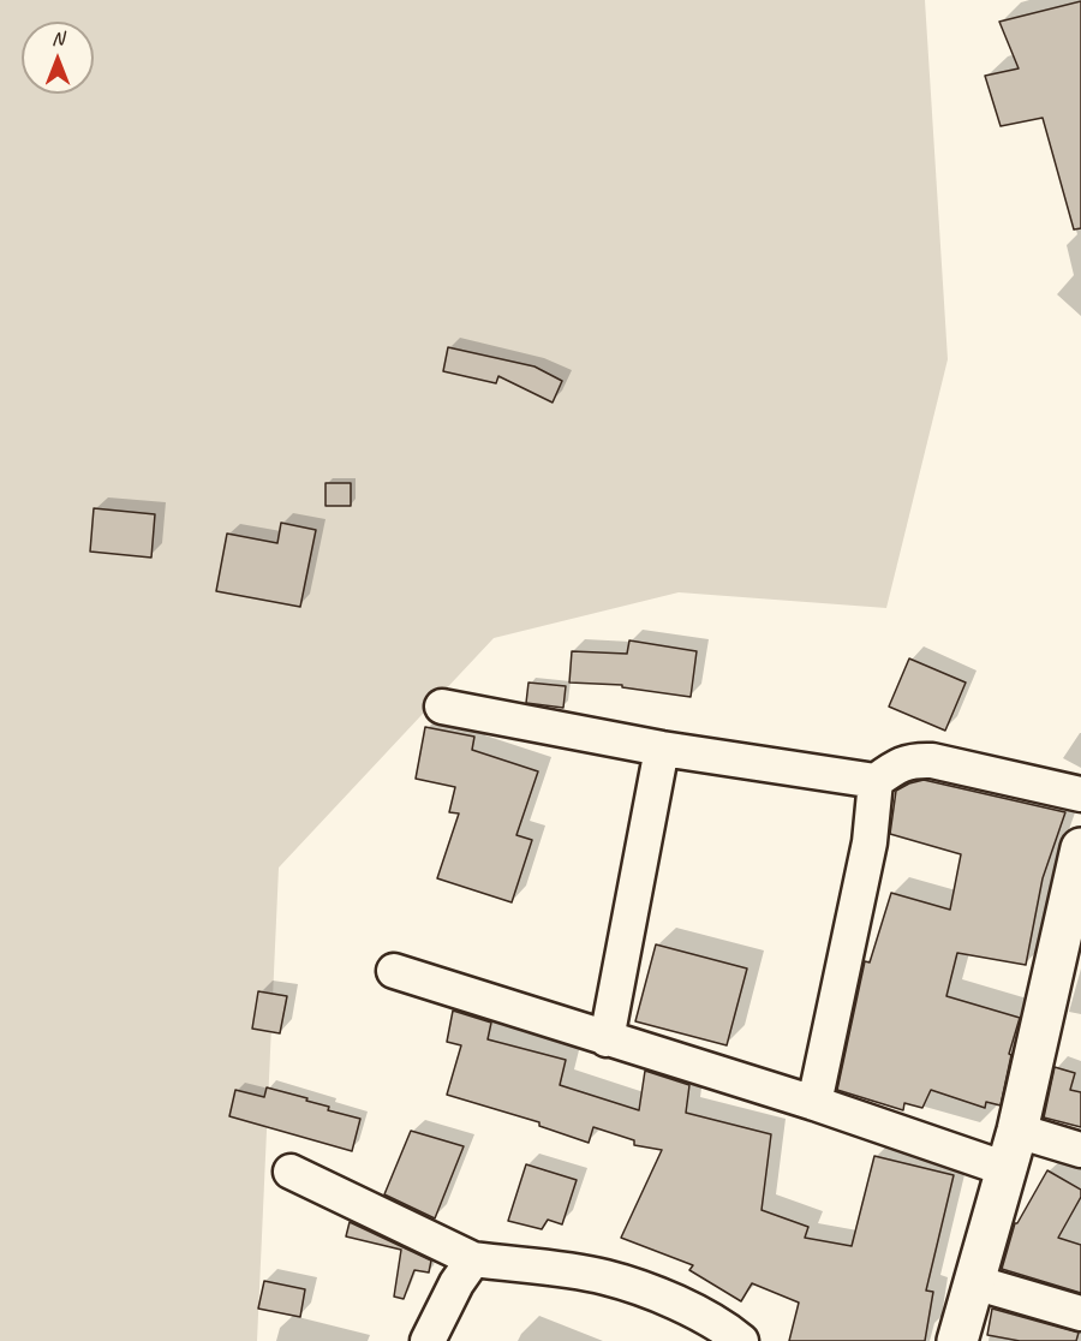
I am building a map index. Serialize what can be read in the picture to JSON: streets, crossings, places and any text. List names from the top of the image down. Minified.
{"north":"top"}
